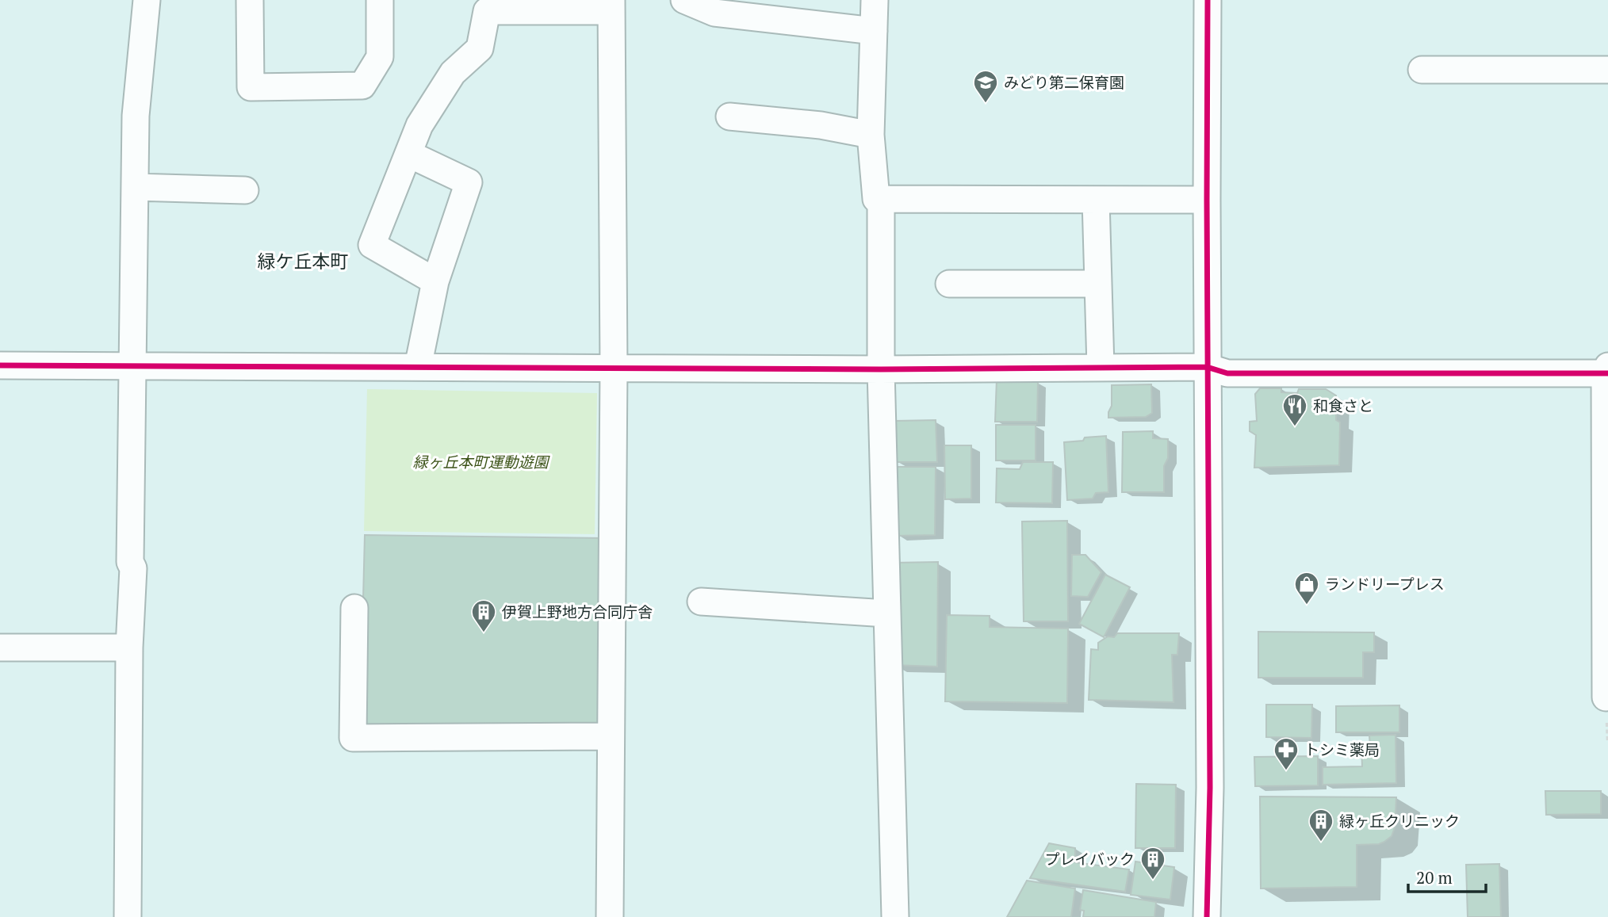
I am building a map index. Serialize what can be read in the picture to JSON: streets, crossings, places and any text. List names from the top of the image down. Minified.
{"districts":["緑ケ丘本町"],"parks":["緑ヶ丘本町運動遊園"],"places":{"school or university":["みどり第二保育園"],"restaurant":["和食さと"],"shop":["ランドリープレス"],"building":["伊賀上野地方合同庁舎","緑ヶ丘クリニック","プレイバック"],"pharmacy":["トシミ薬局"]},"scale_bar":"20 m"}
